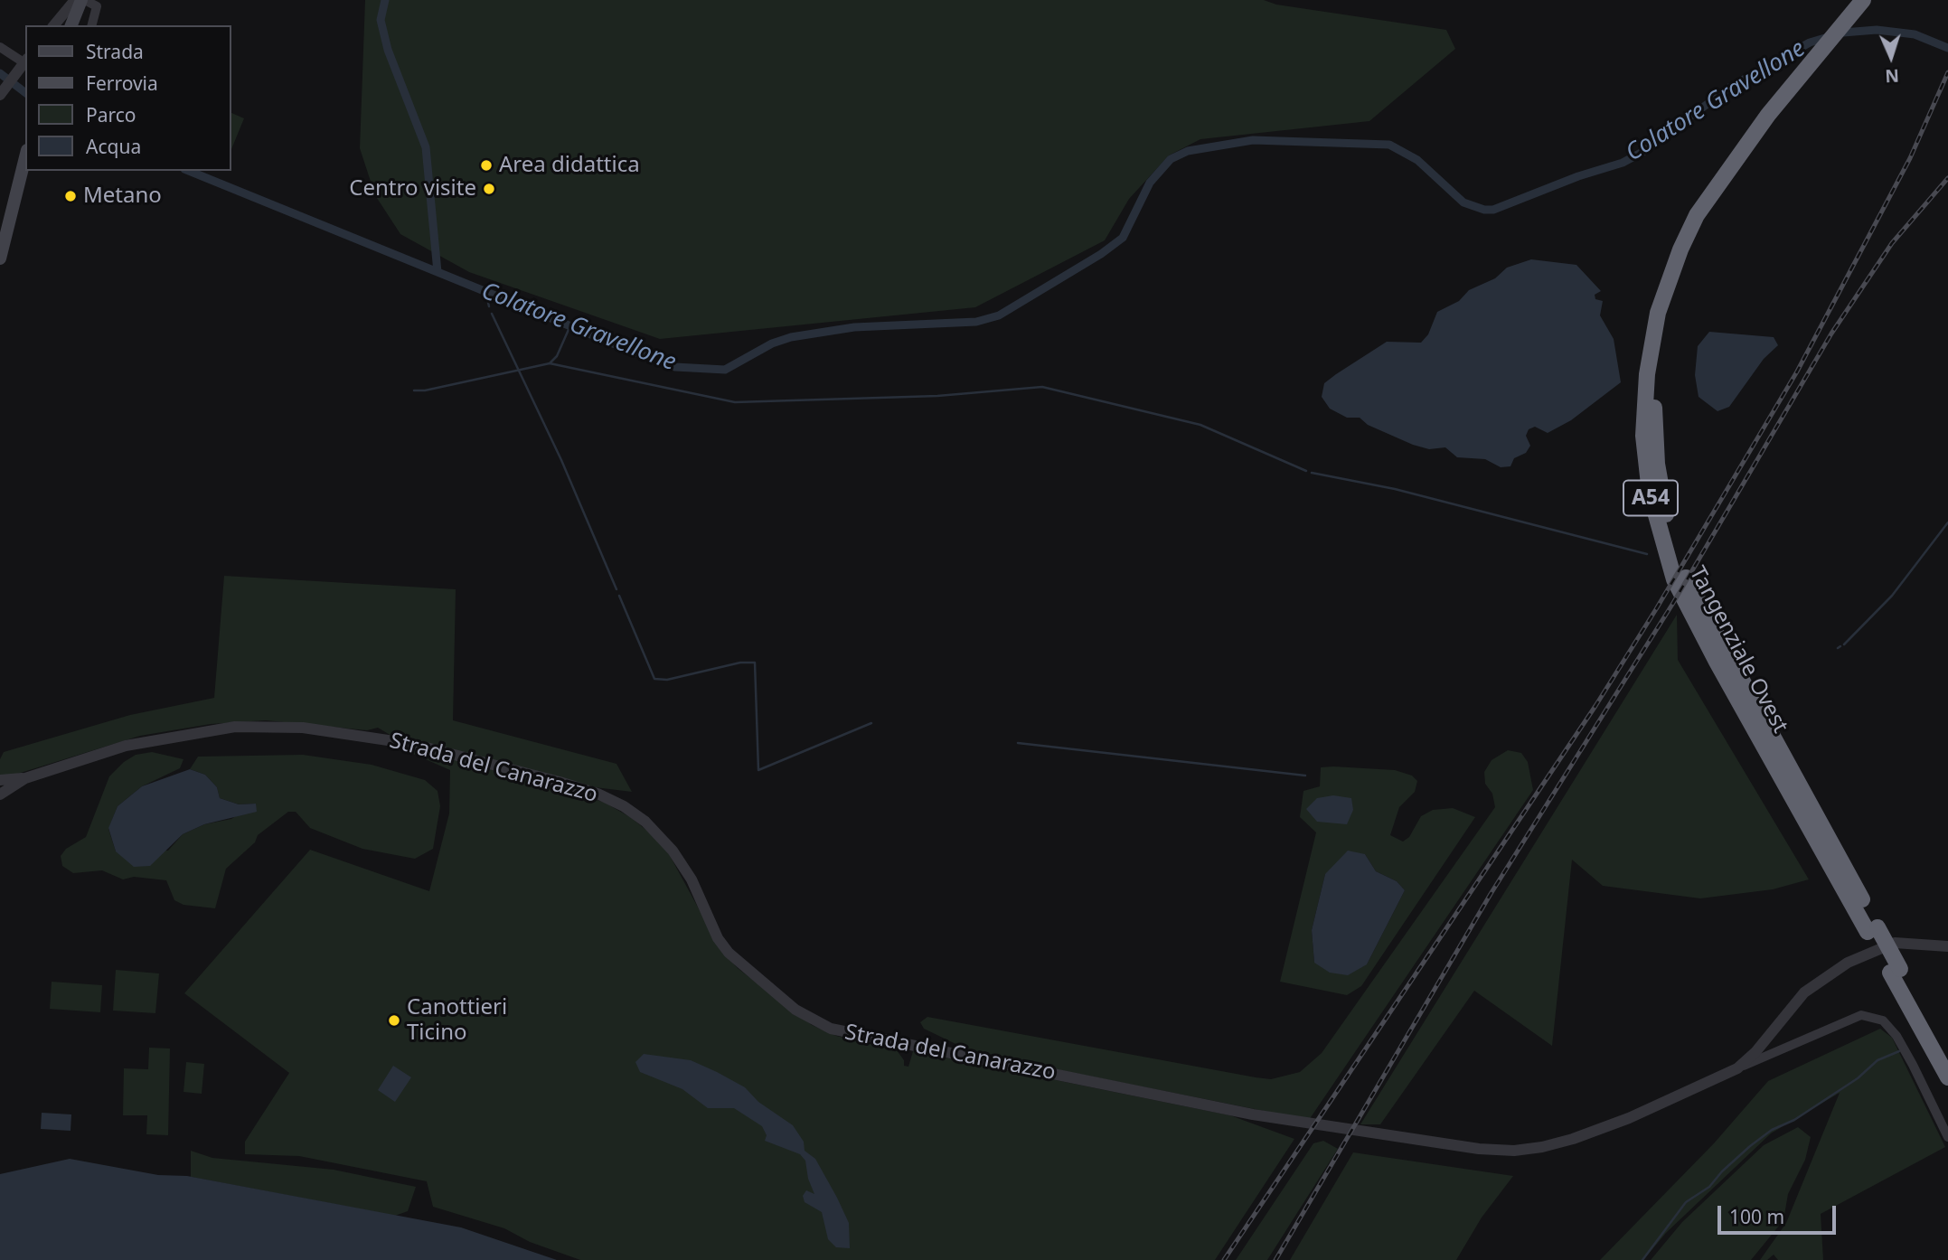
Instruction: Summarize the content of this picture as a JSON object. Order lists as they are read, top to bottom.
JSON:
{
  "streets": {
    "highway": ["A54", "Tangenziale Ovest"],
    "street": ["Strada del Canarazzo"]
  },
  "water": ["Colatore Gravellone"],
  "places": [
    "Area didattica",
    "Centro visite",
    "Metano",
    "Canottieri Ticino"
  ],
  "legend": [
    "Strada",
    "Ferrovia",
    "Parco",
    "Acqua"
  ],
  "scale_bar": "100 m",
  "north": "bottom"
}
